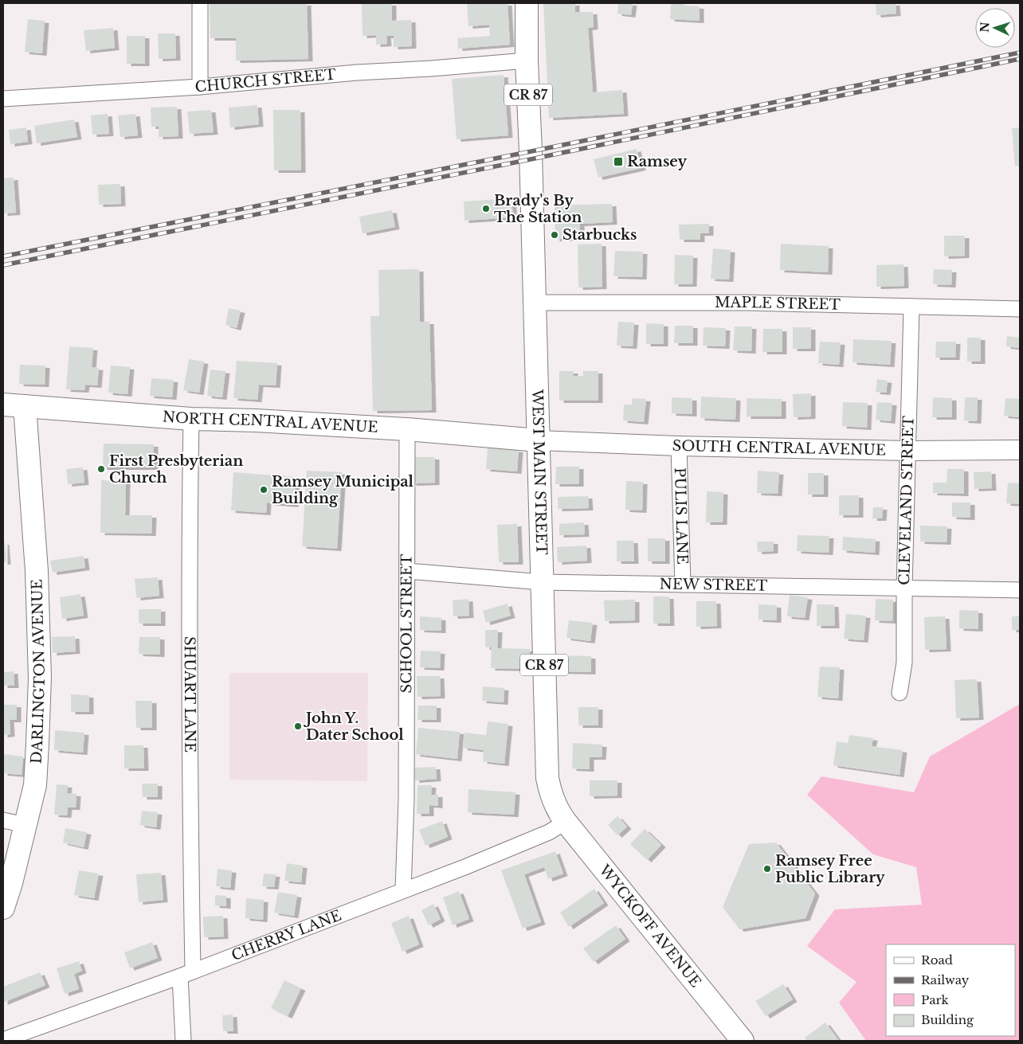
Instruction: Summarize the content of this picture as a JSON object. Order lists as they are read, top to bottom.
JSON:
{
  "streets": {
    "main road": [
      "CR 87",
      "NORTH CENTRAL AVENUE",
      "WEST MAIN STREET",
      "DARLINGTON AVENUE",
      "WYCKOFF AVENUE"
    ],
    "street": [
      "CHURCH STREET",
      "MAPLE STREET",
      "SOUTH CENTRAL AVENUE",
      "CLEVELAND STREET",
      "PULIS LANE",
      "NEW STREET",
      "SCHOOL STREET",
      "SHUART LANE",
      "CHERRY LANE"
    ]
  },
  "crossings": [
    ["CHURCH STREET", "CR 87"],
    ["CHURCH STREET", "WEST MAIN STREET"],
    ["CR 87", "WEST MAIN STREET"],
    ["MAPLE STREET", "WEST MAIN STREET"],
    ["MAPLE STREET", "CLEVELAND STREET"],
    ["NORTH CENTRAL AVENUE", "SOUTH CENTRAL AVENUE"],
    ["NORTH CENTRAL AVENUE", "WEST MAIN STREET"],
    ["NORTH CENTRAL AVENUE", "SCHOOL STREET"],
    ["NORTH CENTRAL AVENUE", "DARLINGTON AVENUE"],
    ["NORTH CENTRAL AVENUE", "SHUART LANE"],
    ["SOUTH CENTRAL AVENUE", "WEST MAIN STREET"],
    ["SOUTH CENTRAL AVENUE", "CLEVELAND STREET"],
    ["SOUTH CENTRAL AVENUE", "PULIS LANE"],
    ["WEST MAIN STREET", "NEW STREET"],
    ["WEST MAIN STREET", "WYCKOFF AVENUE"],
    ["WEST MAIN STREET", "CHERRY LANE"],
    ["CLEVELAND STREET", "NEW STREET"],
    ["PULIS LANE", "NEW STREET"],
    ["NEW STREET", "SCHOOL STREET"],
    ["SCHOOL STREET", "CHERRY LANE"],
    ["SHUART LANE", "CHERRY LANE"],
    ["WYCKOFF AVENUE", "CHERRY LANE"]
  ],
  "places": {
    "transit": ["Ramsey"],
    "other": [
      "Brady's By The Station",
      "Starbucks",
      "First Presbyterian Church",
      "Ramsey Municipal Building",
      "John Y. Dater School",
      "Ramsey Free Public Library"
    ]
  },
  "legend": [
    "Road",
    "Railway",
    "Park",
    "Building"
  ],
  "north": "left"
}
